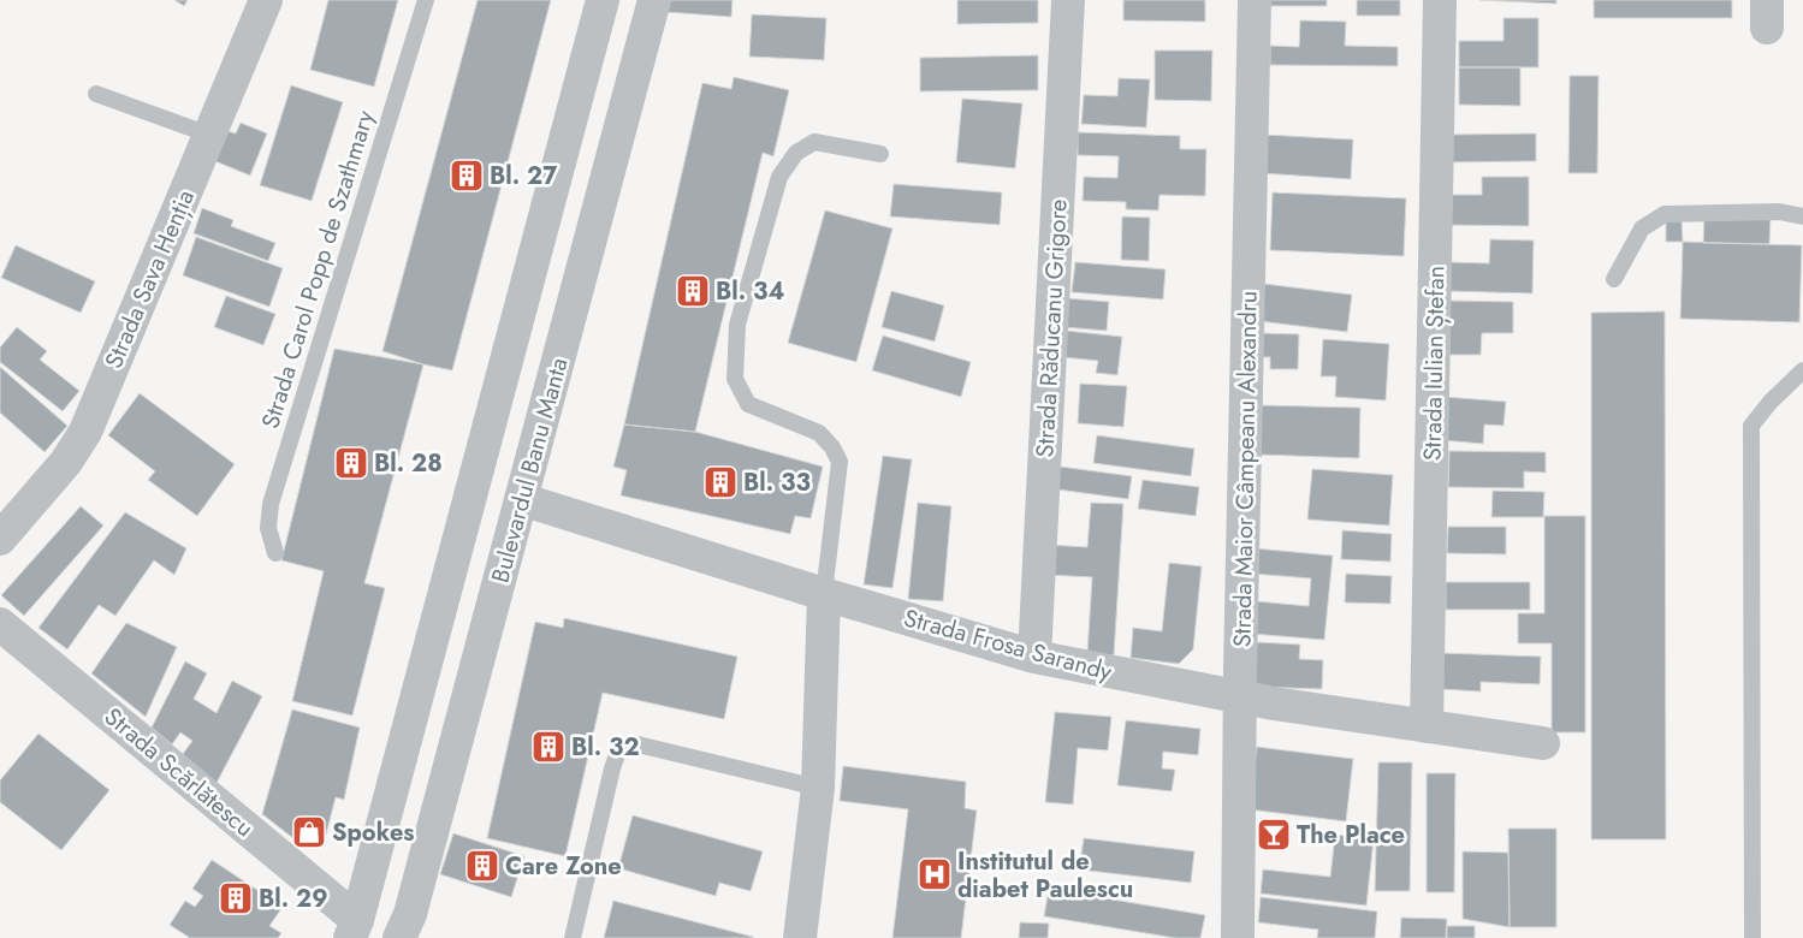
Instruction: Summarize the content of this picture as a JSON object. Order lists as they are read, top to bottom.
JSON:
{
  "streets": {
    "street": [
      "Strada Sava Henția",
      "Strada Răducanu Grigore",
      "Strada Iulian Ștefan",
      "Strada Maior Câmpeanu Alexandru",
      "Bulevardul Banu Manta",
      "Strada Frosa Sarandy",
      "Strada Scărlătescu"
    ],
    "lane": ["Strada Carol Popp de Szathmary"]
  },
  "crossings": [
    ["Strada Răducanu Grigore", "Strada Frosa Sarandy"],
    ["Strada Iulian Ștefan", "Strada Frosa Sarandy"],
    ["Strada Maior Câmpeanu Alexandru", "Strada Frosa Sarandy"],
    ["Bulevardul Banu Manta", "Strada Frosa Sarandy"],
    ["Bulevardul Banu Manta", "Strada Scărlătescu"]
  ],
  "places": {
    "building": [
      "Bl. 27",
      "Bl. 34",
      "Bl. 28",
      "Bl. 33",
      "Bl. 32",
      "Care Zone",
      "Bl. 29"
    ],
    "shop": ["Spokes"],
    "bar": ["The Place"],
    "hospital": ["Institutul de diabet Paulescu"]
  }
}
